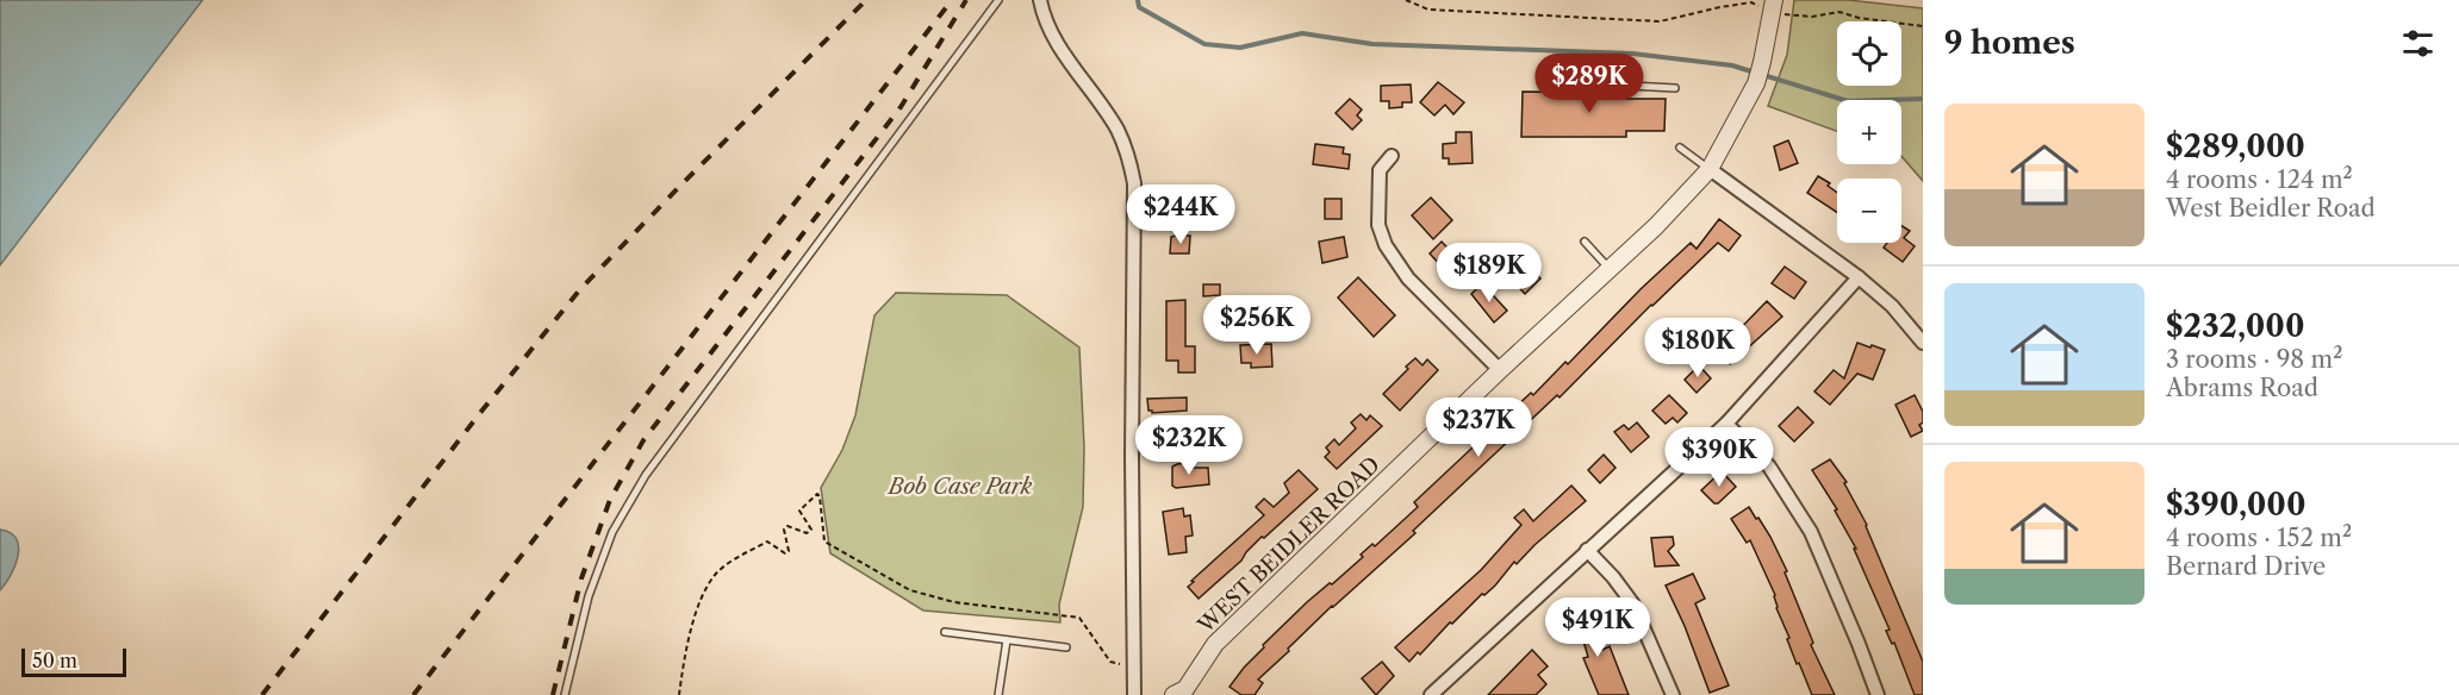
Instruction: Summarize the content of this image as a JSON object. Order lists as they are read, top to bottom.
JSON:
{
  "streets": {
    "street": ["WEST BEIDLER ROAD"]
  },
  "parks": ["Bob Case Park"],
  "scale_bar": "50 m",
  "page": {
    "heading": "9 homes",
    "map_buttons": ["+", "−"],
    "price": [
      "$289K",
      "$244K",
      "$189K",
      "$256K",
      "$180K",
      "$237K",
      "$232K",
      "$390K",
      "$491K"
    ],
    "list": [
      {
        "name": "$289,000",
        "note": "4 rooms · 124 m² · West Beidler Road"
      },
      {
        "name": "$232,000",
        "note": "3 rooms · 98 m² · Abrams Road"
      },
      {
        "name": "$390,000",
        "note": "4 rooms · 152 m² · Bernard Drive"
      }
    ],
    "scale": "50 m"
  }
}
